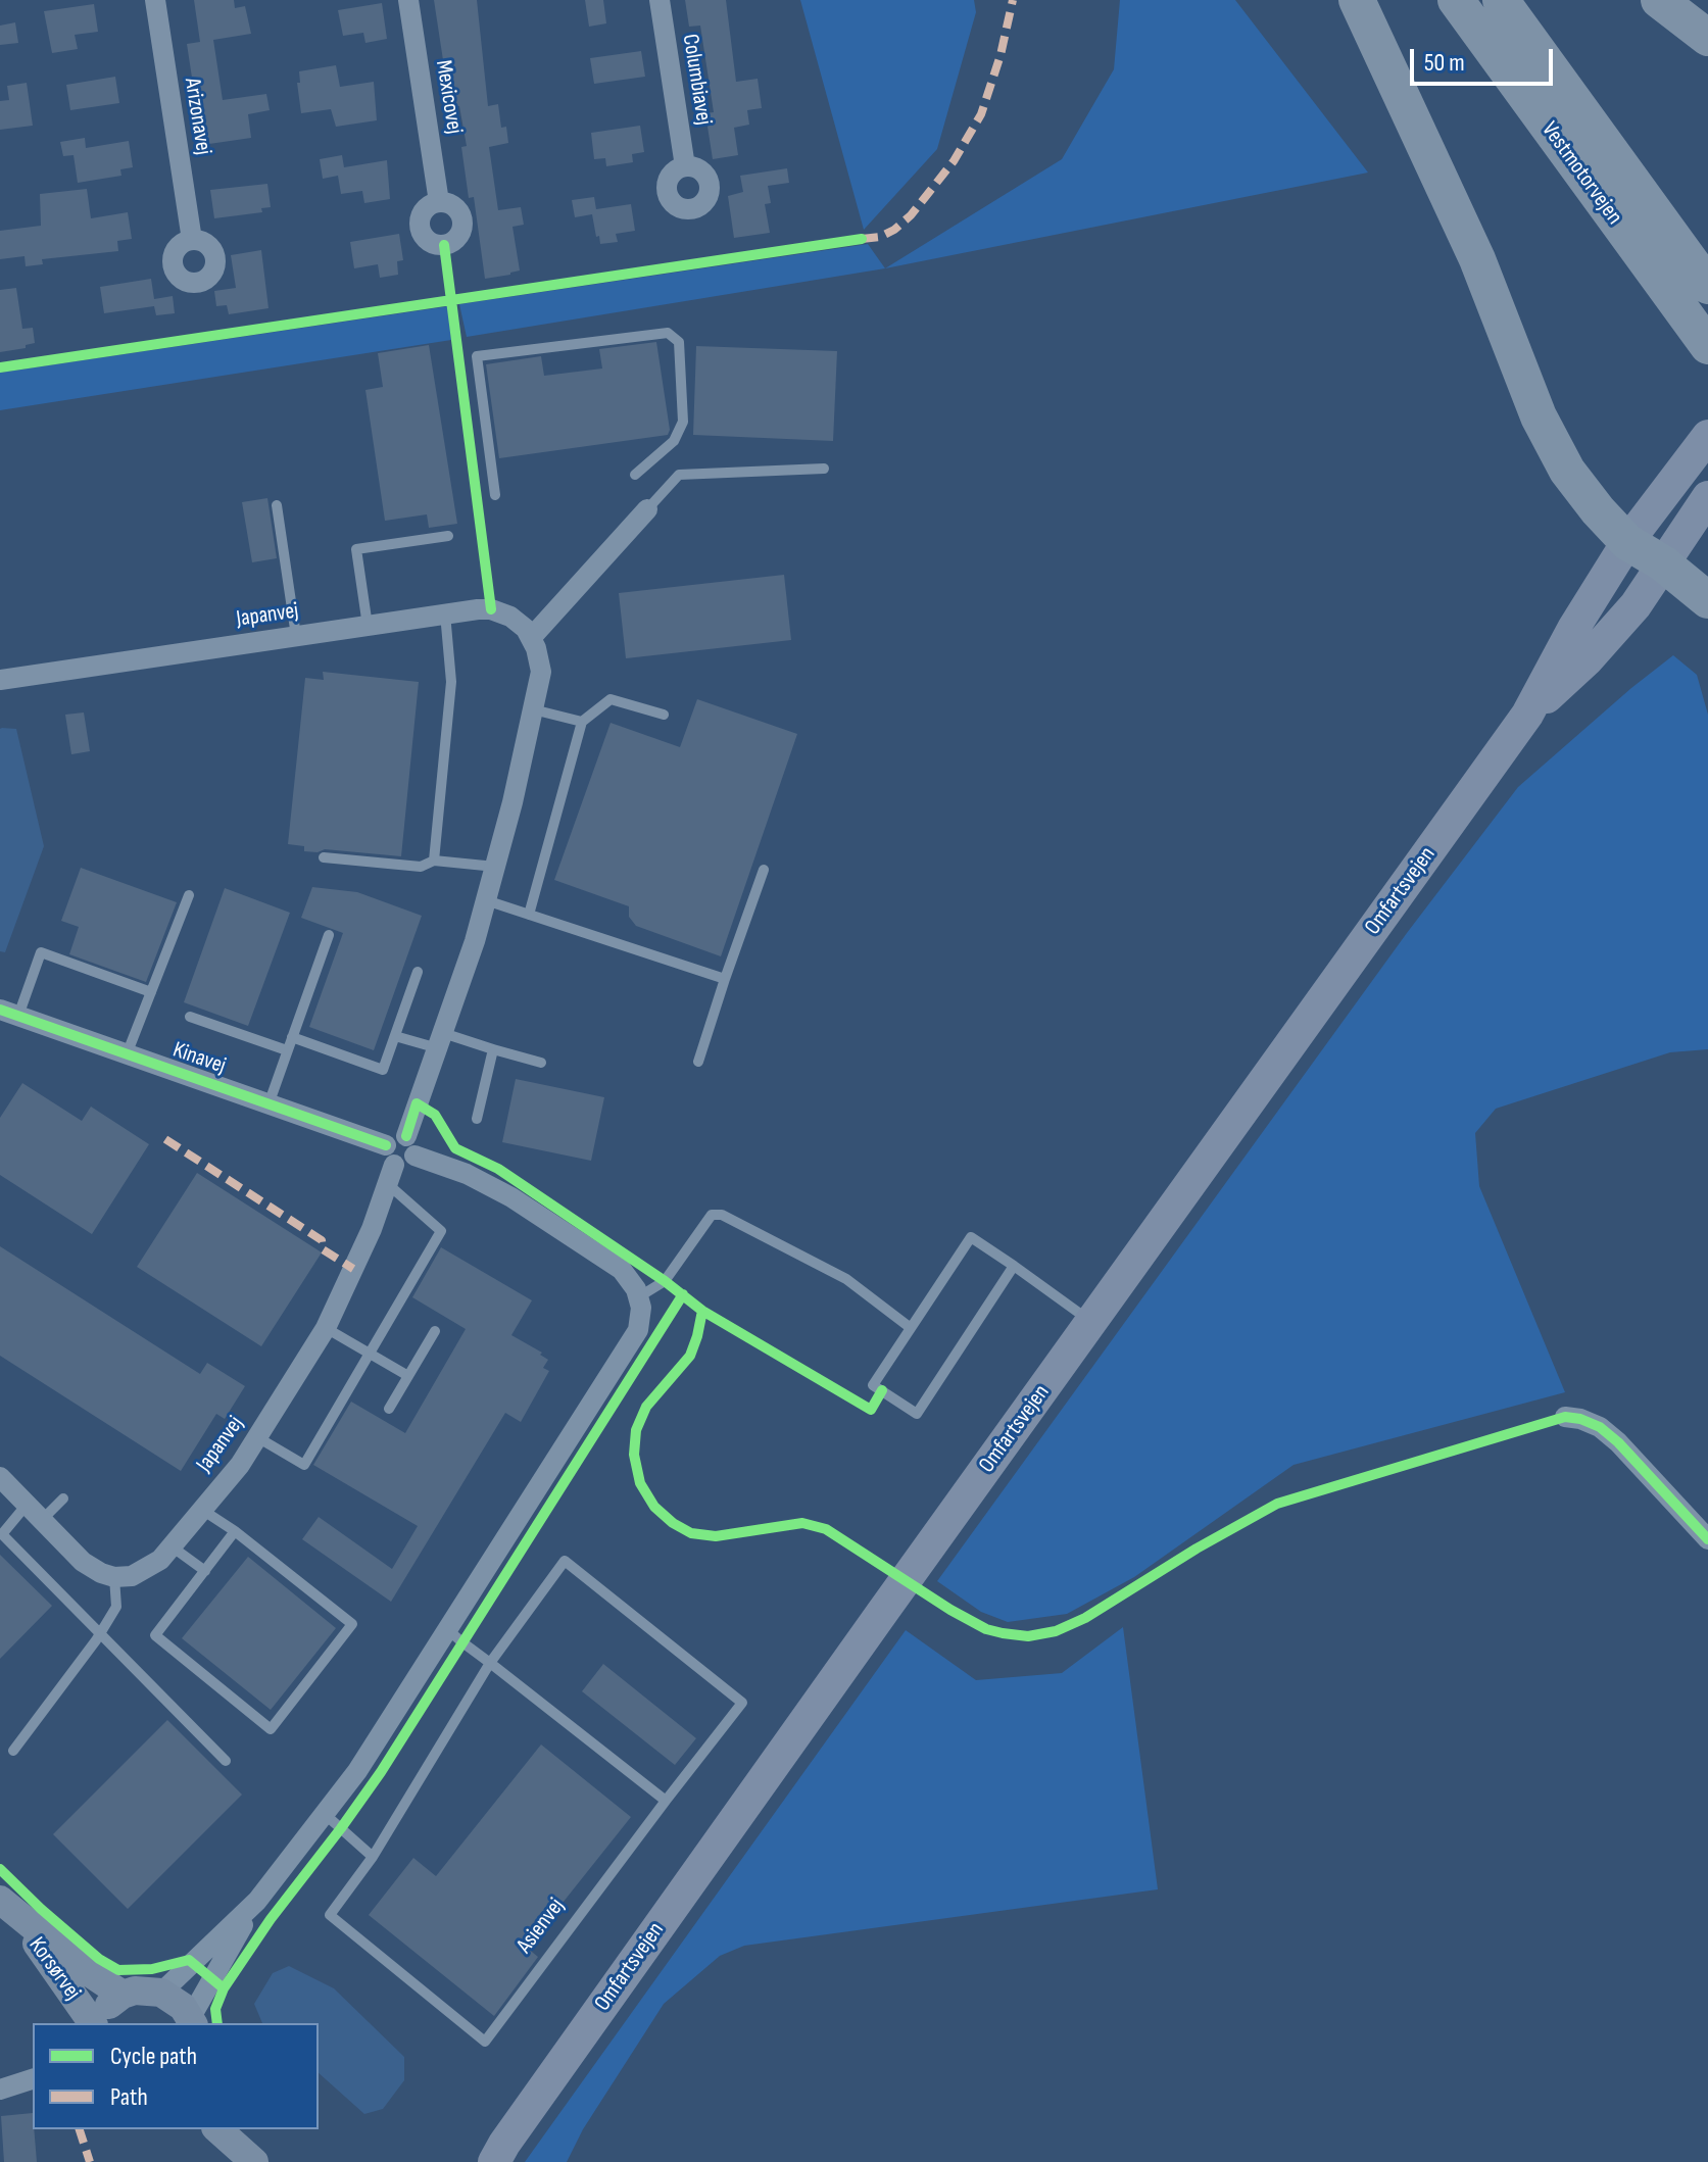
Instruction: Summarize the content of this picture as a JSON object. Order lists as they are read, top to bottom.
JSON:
{
  "streets": {
    "highway": ["Vestmotorvejen"],
    "main road": ["Omfartsvejen", "Korsørvej"],
    "street": [
      "Columbiavej",
      "Mexicovej",
      "Arizonavej",
      "Japanvej",
      "Kinavej"
    ],
    "lane": ["Asienvej"]
  },
  "crossings": [
    ["Japanvej", "Kinavej"]
  ],
  "legend": ["Cycle path", "Path"],
  "scale_bar": "50 m"
}
